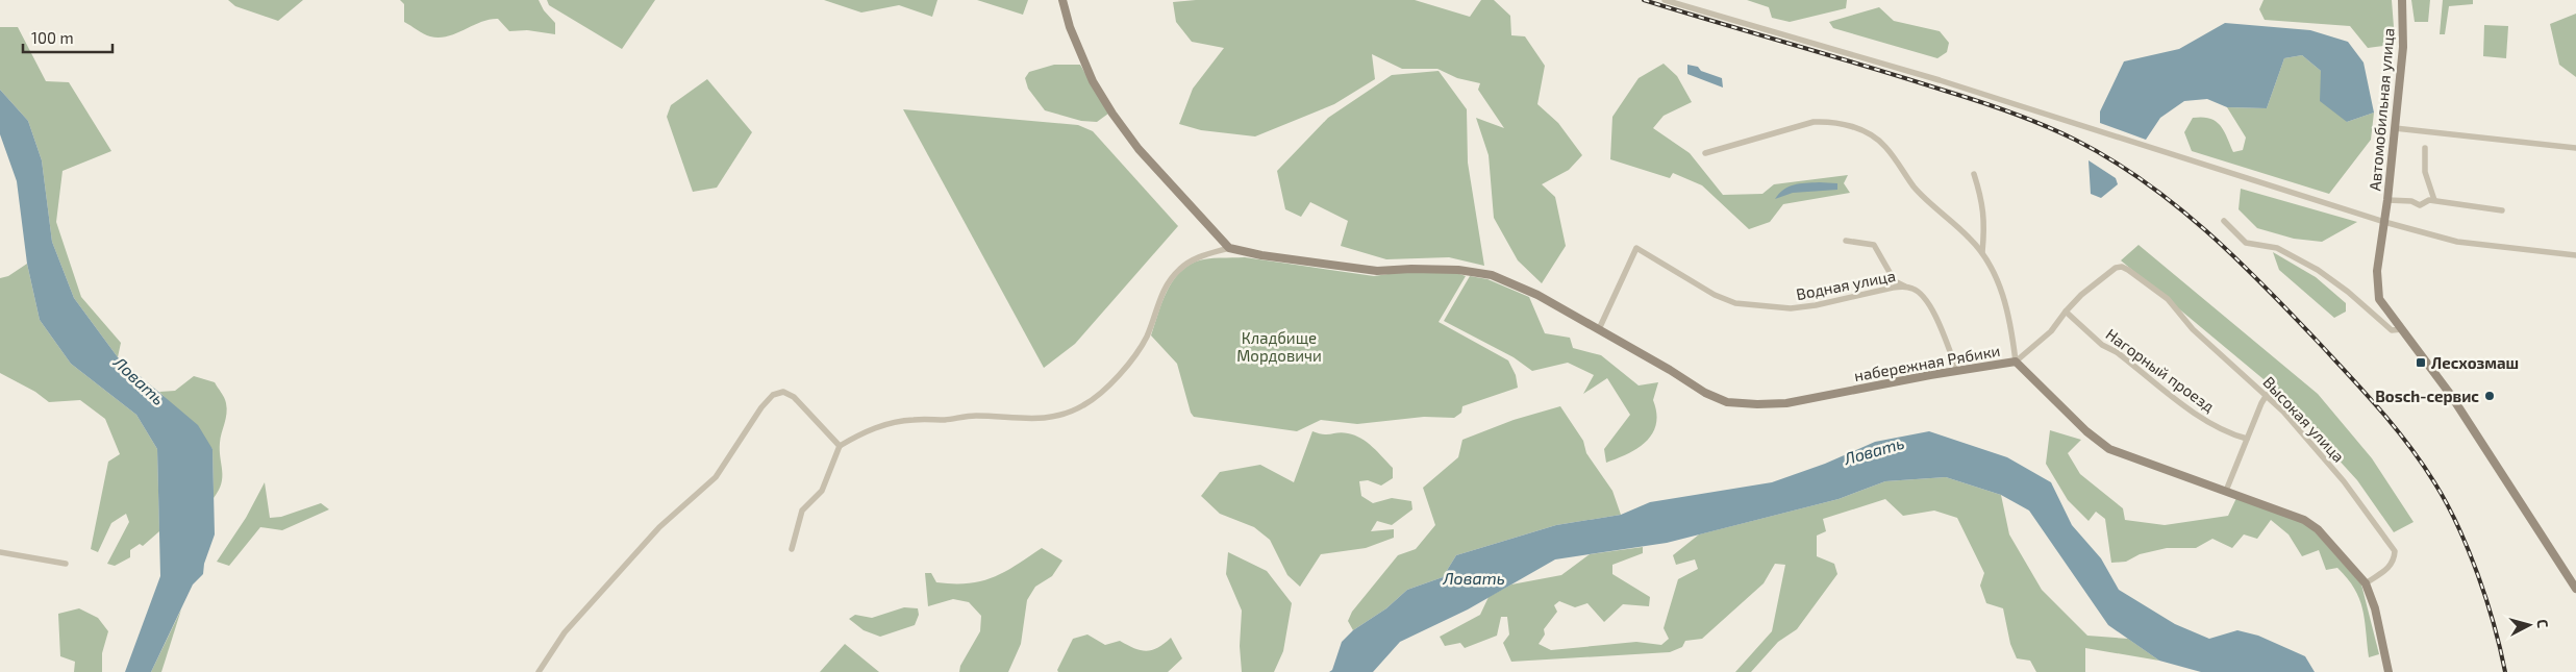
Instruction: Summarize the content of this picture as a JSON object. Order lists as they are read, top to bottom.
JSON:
{
  "streets": {
    "street": [
      "Автомобильная улица",
      "Водная улица",
      "набережная Рябики",
      "Нагорный проезд",
      "Высокая улица"
    ]
  },
  "crossings": [
    ["Водная улица", "набережная Рябики"],
    ["набережная Рябики", "Высокая улица"],
    ["Нагорный проезд", "Высокая улица"]
  ],
  "water": ["Ловать"],
  "parks": ["Кладбище Мордовичи"],
  "places": {
    "transit": ["Лесхозмаш"],
    "other": ["Bosch-сервис"]
  },
  "scale_bar": "100 m",
  "north": "right"
}
